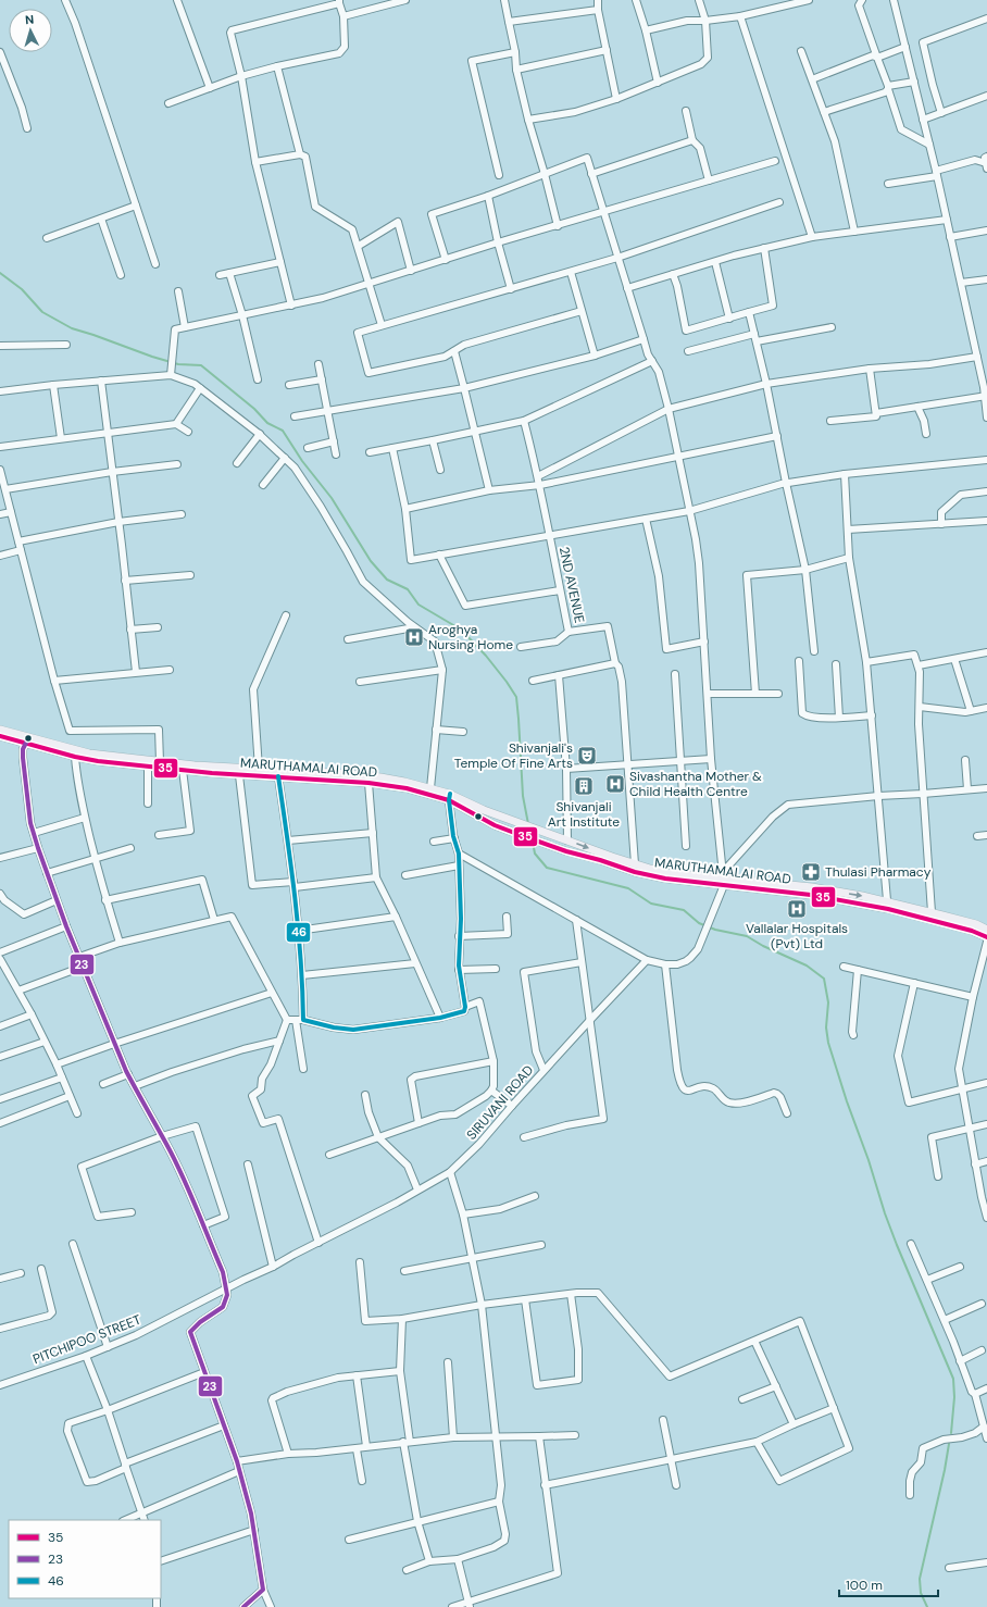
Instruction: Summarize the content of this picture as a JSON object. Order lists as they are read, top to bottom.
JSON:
{
  "streets": {
    "main road": ["MARUTHAMALAI ROAD"],
    "street": ["2ND AVENUE", "SIRUVANI ROAD", "PITCHIPOO STREET"]
  },
  "crossings": [
    ["2ND AVENUE", "MARUTHAMALAI ROAD"],
    ["SIRUVANI ROAD", "PITCHIPOO STREET"]
  ],
  "places": {
    "hospital": ["Aroghya Nursing Home", "Sivashantha Mother & Child Health Centre", "Vallalar Hospitals (Pvt) Ltd"],
    "theatre": ["Shivanjali's Temple Of Fine Arts"],
    "building": ["Shivanjali Art Institute"],
    "pharmacy": ["Thulasi Pharmacy"]
  },
  "lines": ["transit line 35", "transit line 23", "transit line 46"],
  "legend": ["35", "23", "46"],
  "scale_bar": "100 m",
  "north": "top"
}
